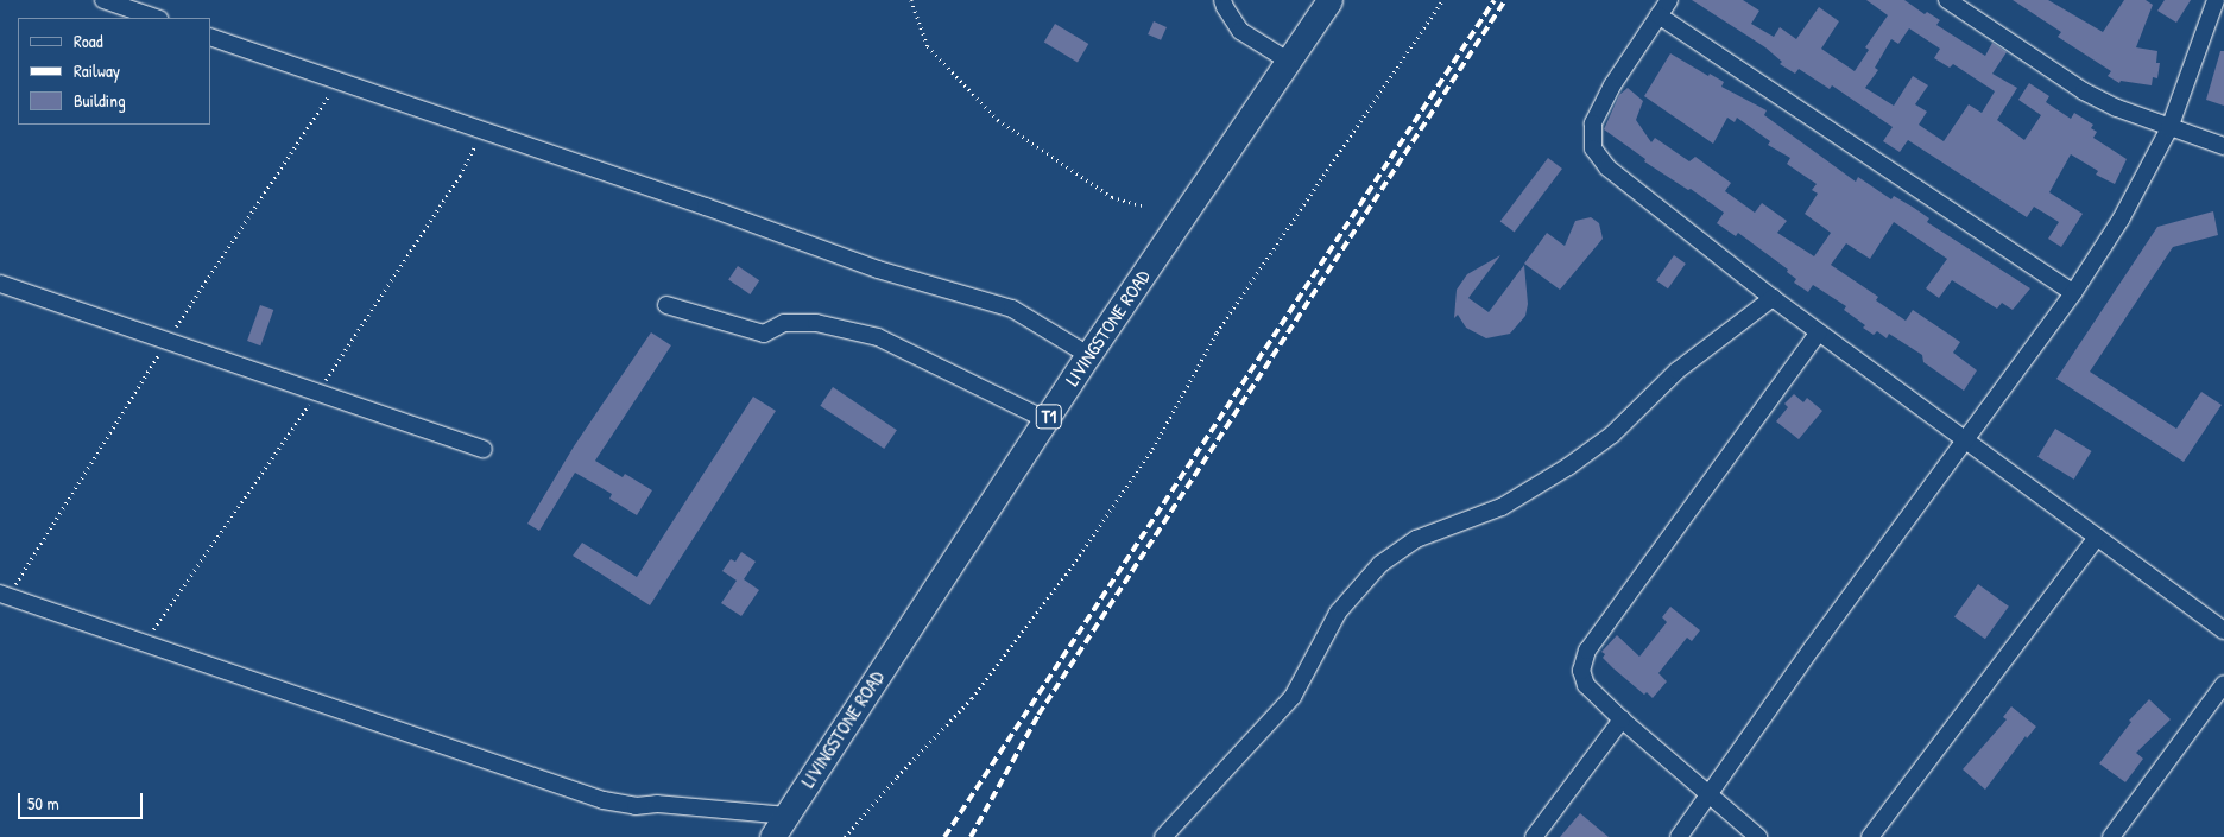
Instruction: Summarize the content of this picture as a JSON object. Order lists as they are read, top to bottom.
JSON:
{
  "streets": {
    "highway": ["LIVINGSTONE ROAD", "T1"]
  },
  "legend": ["Road", "Railway", "Building"],
  "scale_bar": "50 m"
}
